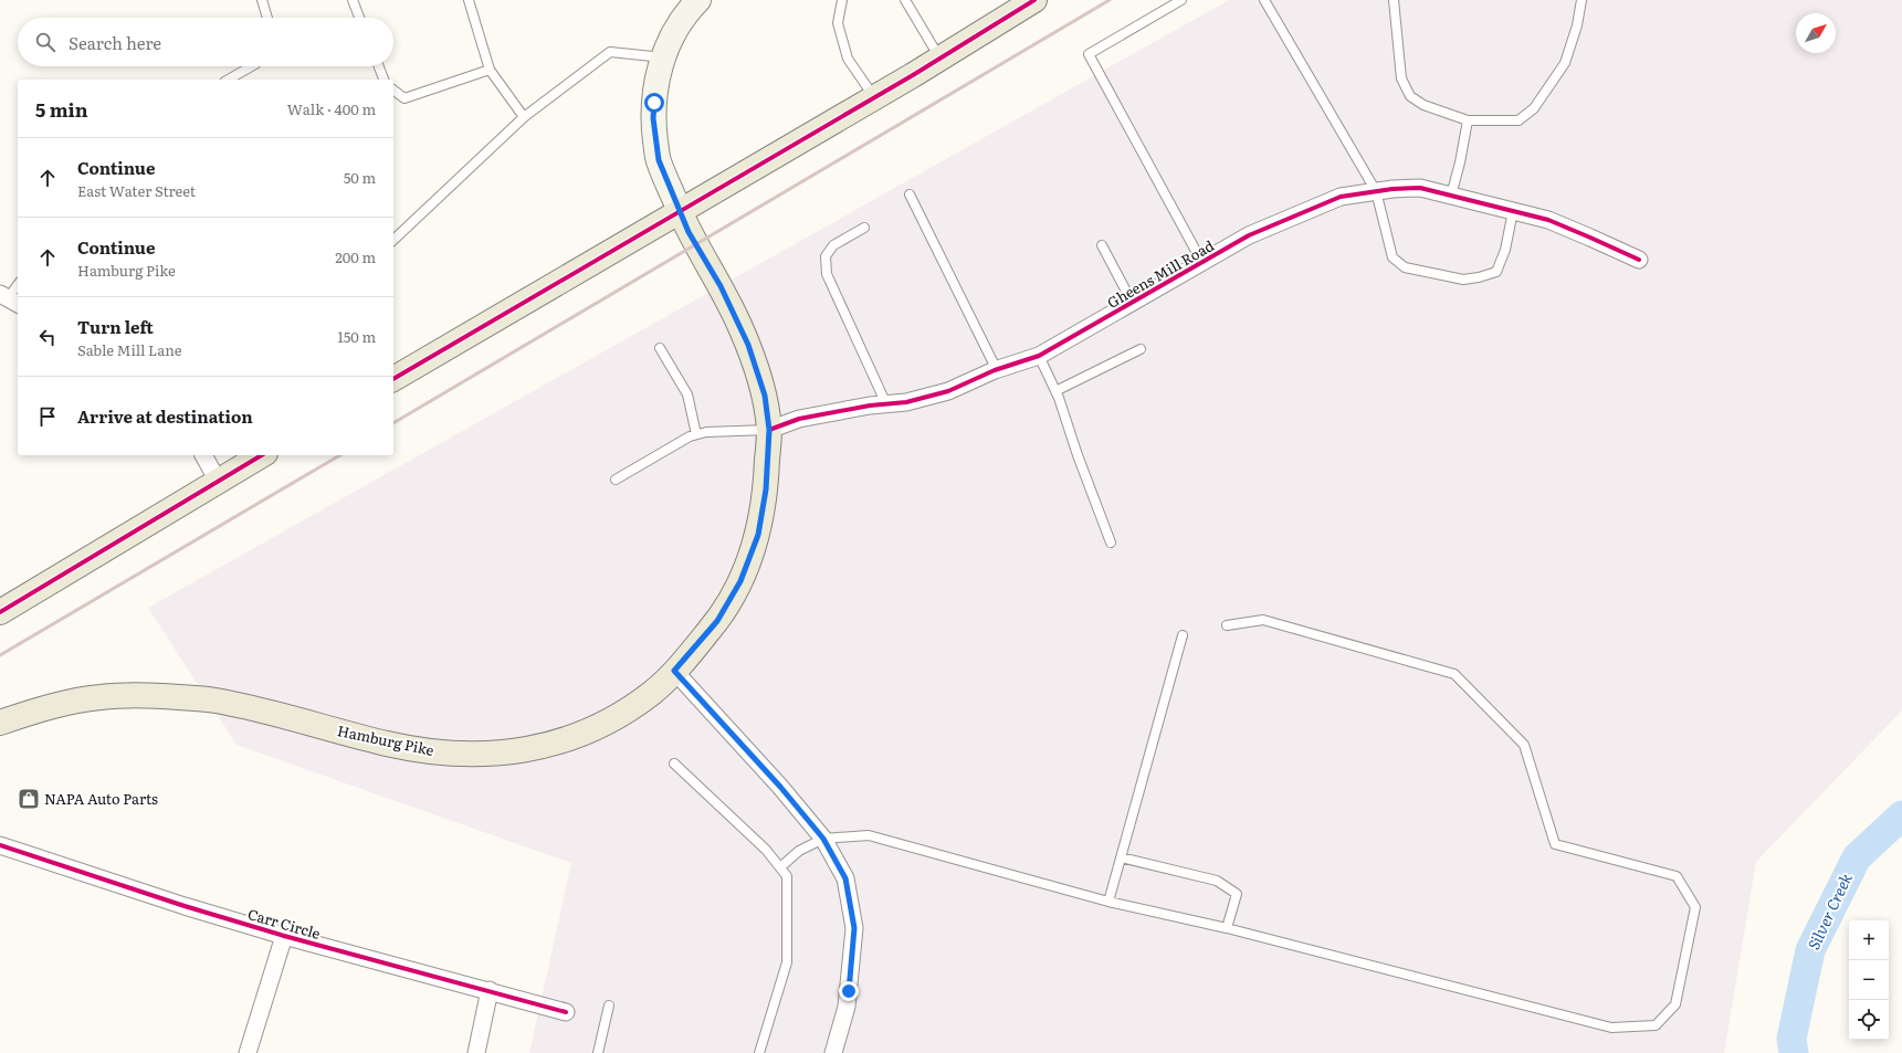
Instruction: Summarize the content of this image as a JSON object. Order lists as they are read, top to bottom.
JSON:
{
  "streets": {
    "main road": ["Hamburg Pike"],
    "street": ["Gheens Mill Road", "Carr Circle"]
  },
  "crossings": [
    ["Gheens Mill Road", "Hamburg Pike"]
  ],
  "water": ["Silver Creek"],
  "places": {
    "shop": ["NAPA Auto Parts"]
  },
  "north": "top right",
  "page": {
    "search": "Search here",
    "heading": ["5 min", "Walk · 400 m"],
    "list": [
      ["Continue", "East Water Street", "50 m"],
      ["Continue", "Hamburg Pike", "200 m"],
      ["Turn left", "Sable Mill Lane", "150 m"],
      "Arrive at destination"
    ],
    "map_buttons": ["+", "−"]
  }
}
